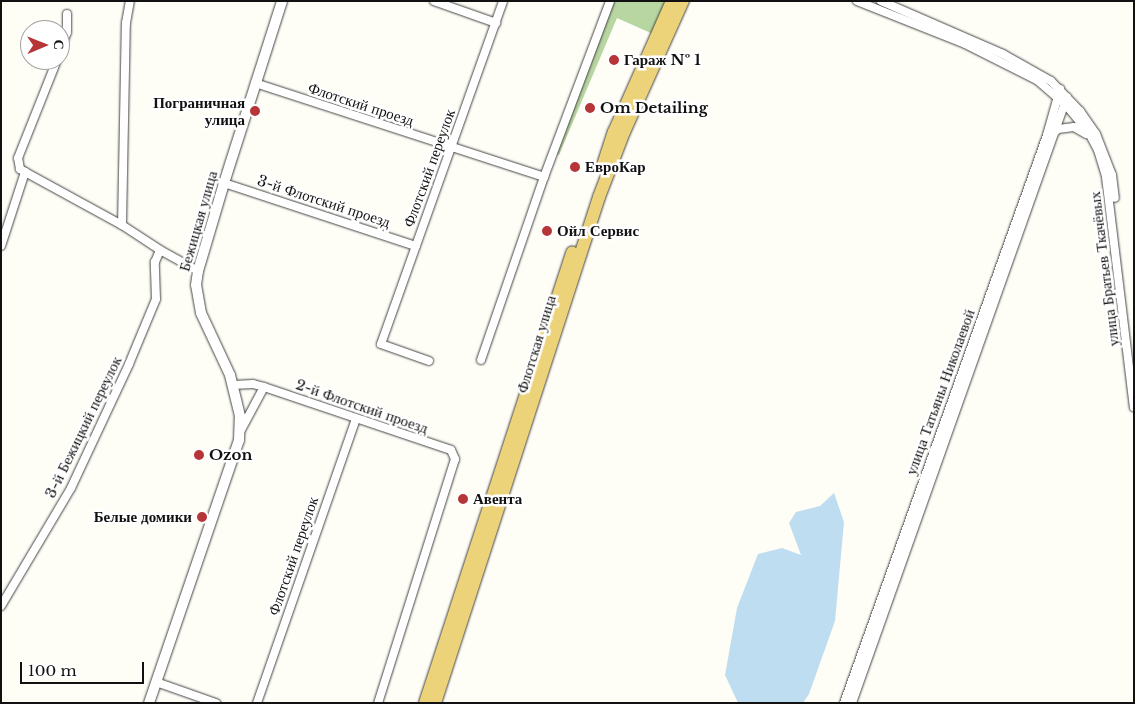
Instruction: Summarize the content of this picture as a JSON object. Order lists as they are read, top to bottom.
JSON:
{
  "streets": {
    "main road": ["Флотская улица"],
    "street": [
      "Флотский проезд",
      "Флотский переулок",
      "3-й Флотский проезд",
      "Бежицкая улица",
      "улица Братьев Ткачёвых",
      "улица Татьяны Николаевой",
      "2-й Флотский проезд",
      "3-й Бежицкий переулок"
    ]
  },
  "crossings": [
    ["Флотский проезд", "Флотский переулок"],
    ["Флотский проезд", "Бежицкая улица"],
    ["Флотский переулок", "3-й Флотский проезд"],
    ["Флотский переулок", "2-й Флотский проезд"],
    ["3-й Флотский проезд", "Бежицкая улица"],
    ["Бежицкая улица", "2-й Флотский проезд"],
    ["улица Братьев Ткачёвых", "улица Татьяны Николаевой"]
  ],
  "places": [
    "Гараж № 1",
    "Om Detailing",
    "Пограничная улица",
    "ЕвроКар",
    "Ойл Сервис",
    "Ozon",
    "Авента",
    "Белые домики"
  ],
  "scale_bar": "100 m",
  "north": "right"
}
